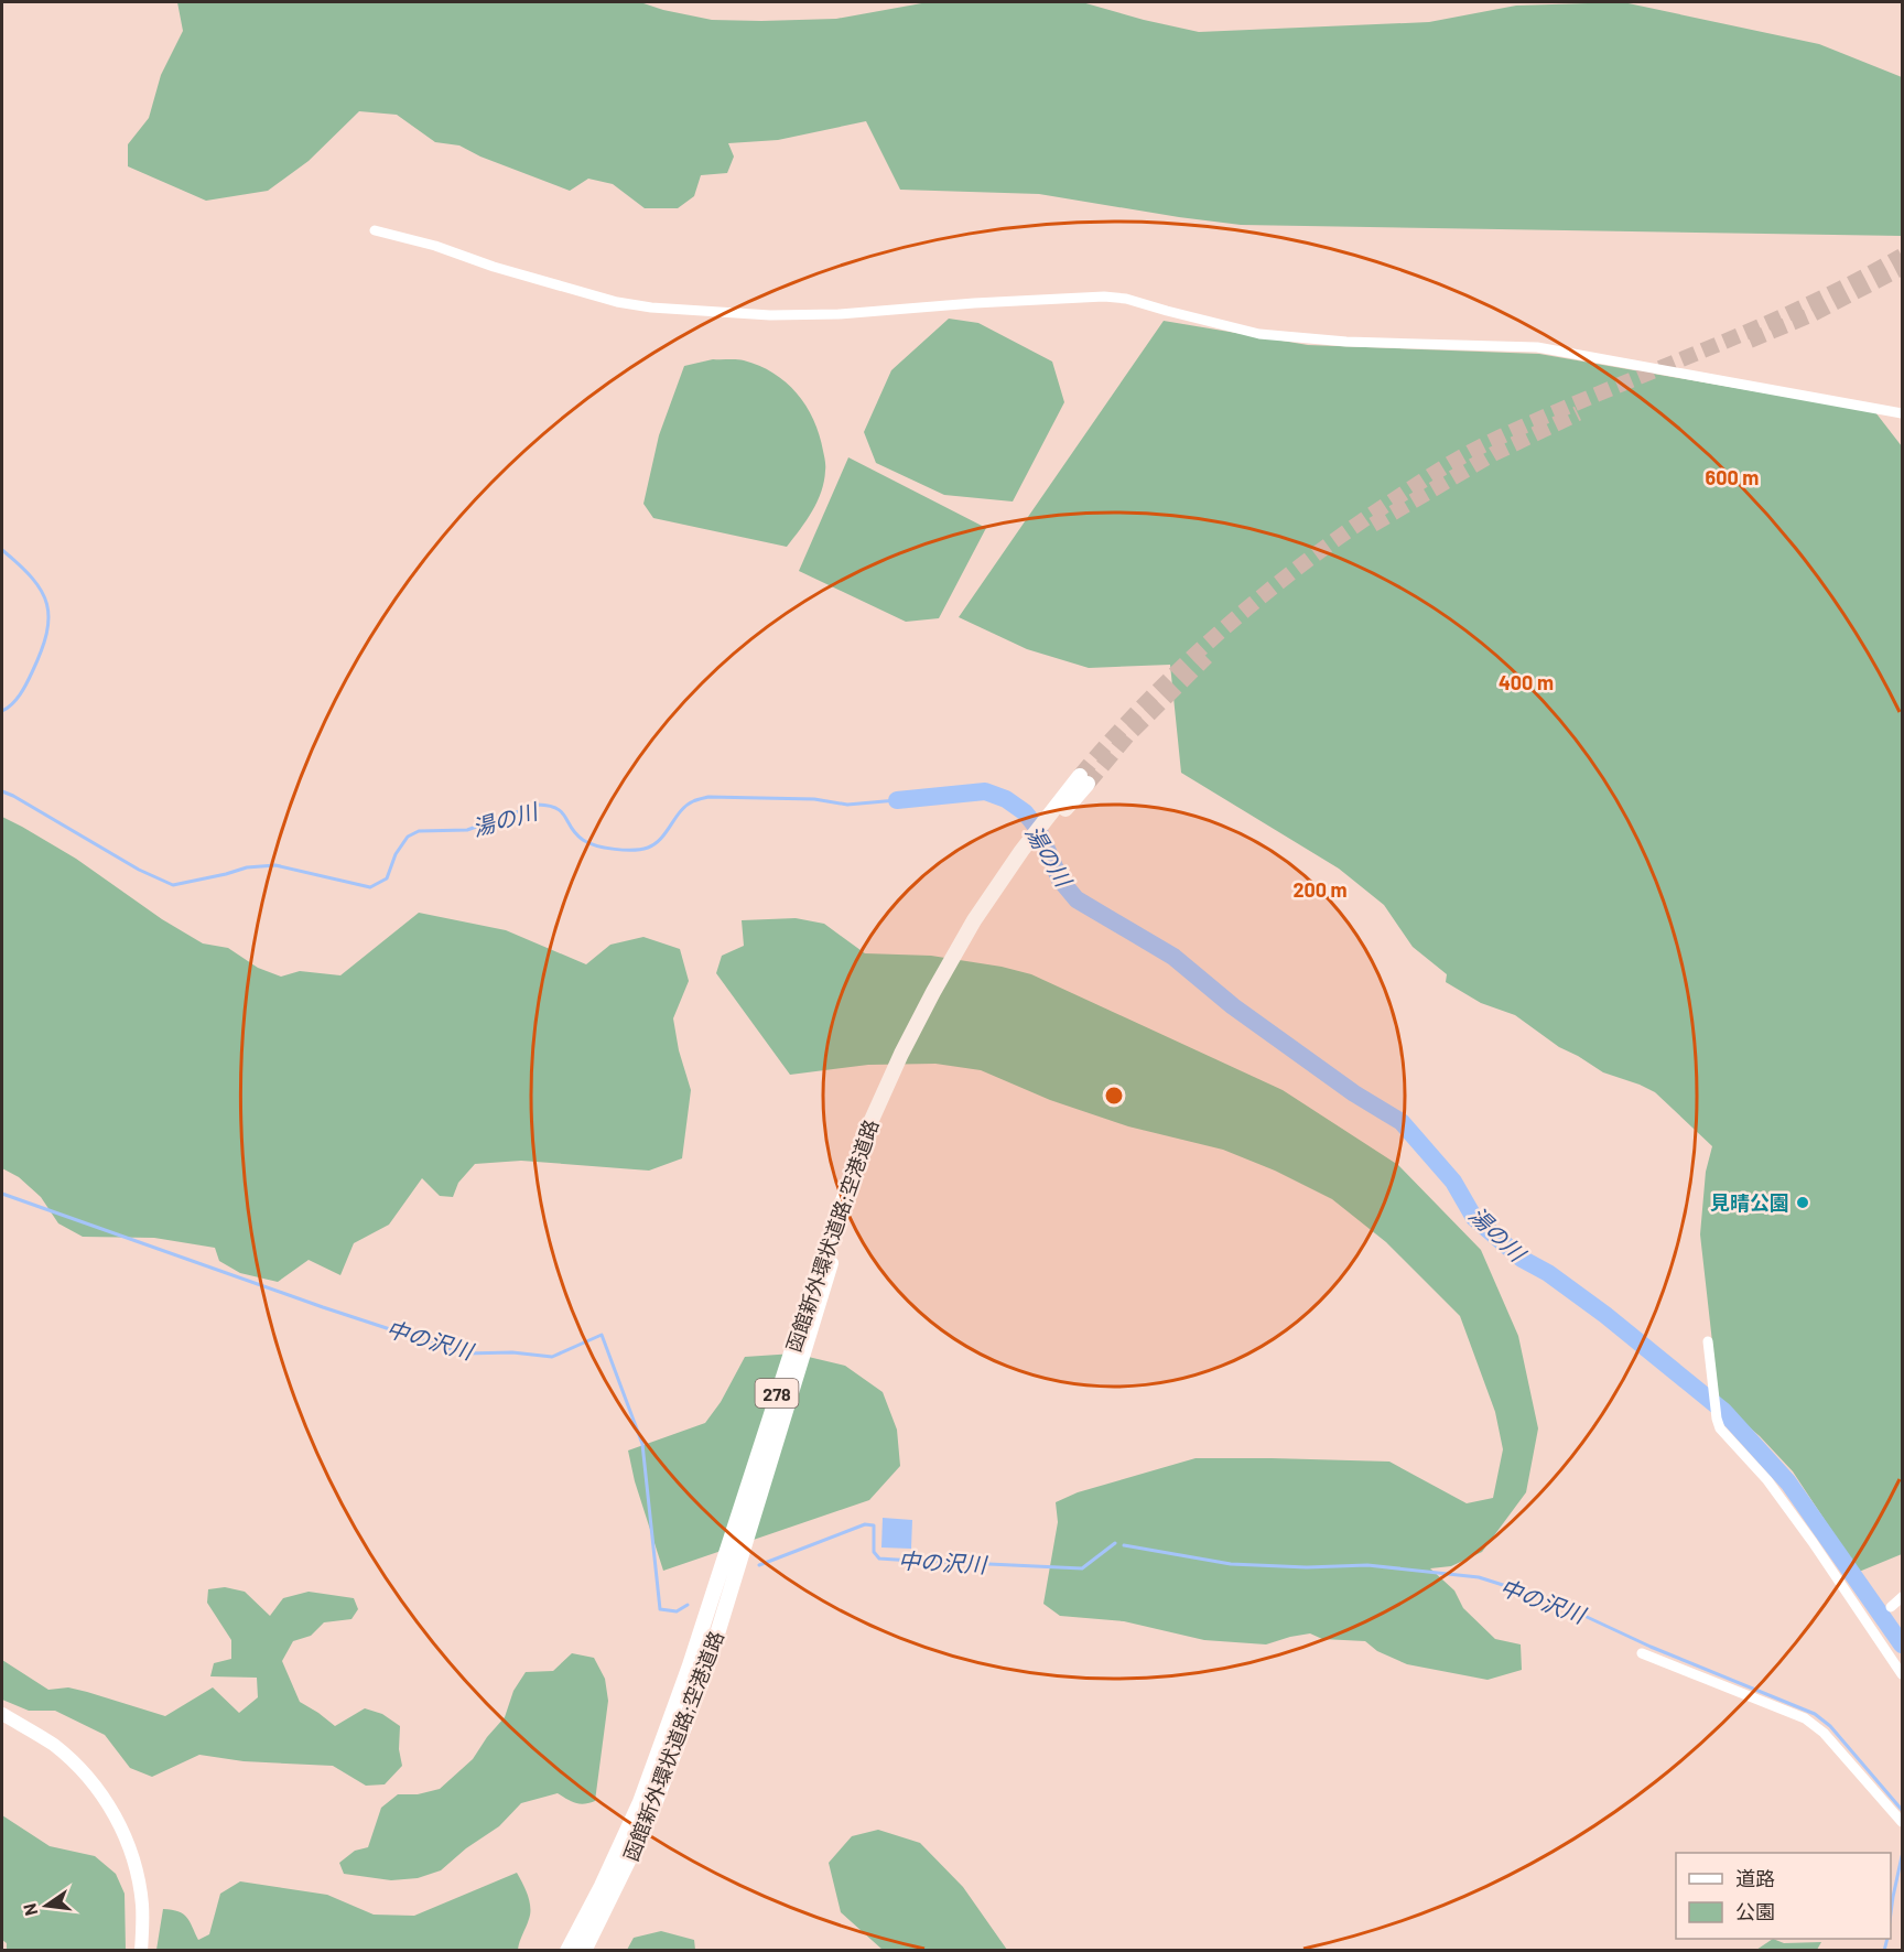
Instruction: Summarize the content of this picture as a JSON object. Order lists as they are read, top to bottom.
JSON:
{
  "streets": {
    "highway": ["函館新外環状道路;空港道路", "278"]
  },
  "water": ["湯の川", "中の沢川"],
  "places": ["見晴公園"],
  "legend": ["道路", "公園"],
  "north": "left",
  "rings": ["600 m", "400 m", "200 m"]
}
